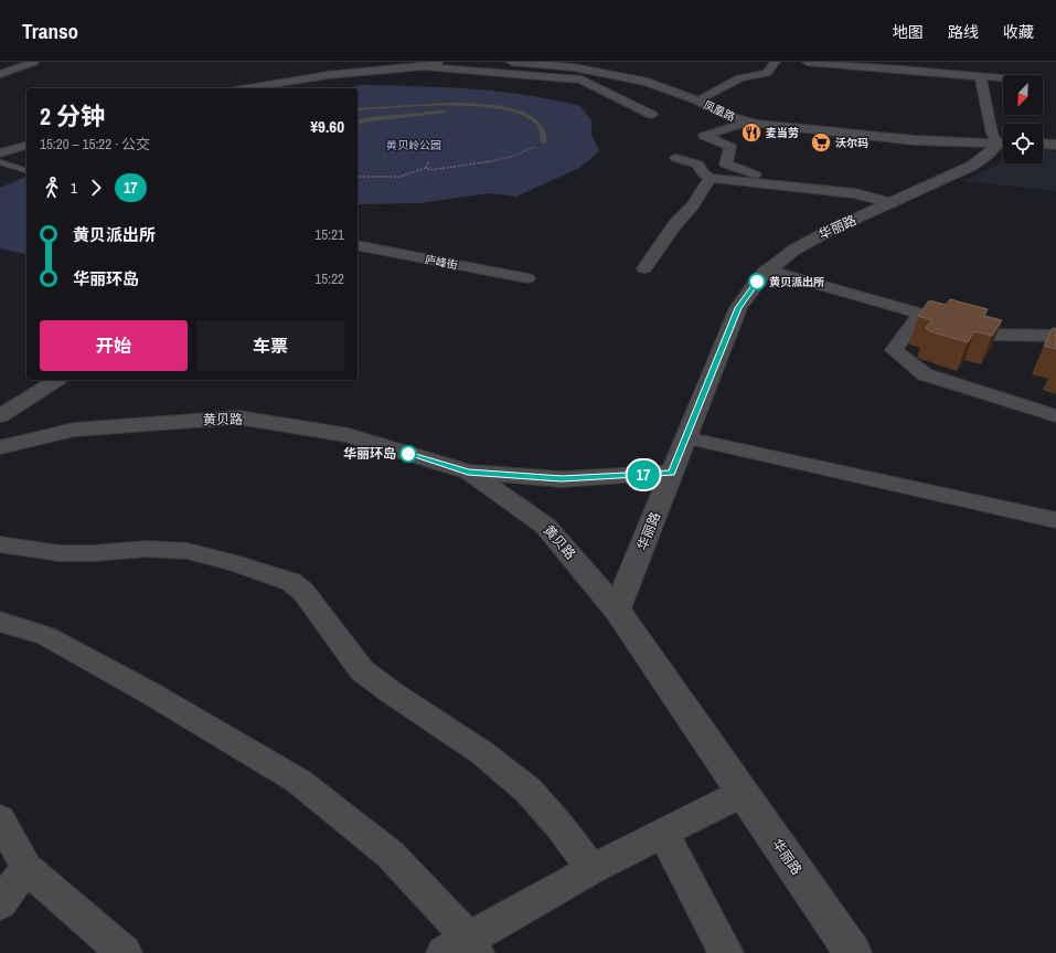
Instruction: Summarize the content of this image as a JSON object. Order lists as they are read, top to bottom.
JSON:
{
  "streets": {
    "street": [
      "凤凰路",
      "华丽路",
      "庐峰街",
      "黄贝路"
    ]
  },
  "crossings": [
    ["华丽路", "黄贝路"]
  ],
  "parks": ["黄贝岭公园"],
  "places": {
    "restaurant": ["麦当劳"],
    "supermarket": ["沃尔玛"],
    "other": ["黄贝派出所", "华丽环岛"]
  },
  "lines": ["bus line 17"],
  "north": "bottom left",
  "page": {
    "header": "Transo",
    "nav": ["地图", "路线", "收藏"],
    "on_map": "17",
    "heading": ["2 分钟", "15:20 – 15:22 · 公交", "¥9.60"],
    "legs": ["1", "17"],
    "list": [
      {
        "name": "黄贝派出所",
        "value": "15:21"
      },
      {
        "name": "华丽环岛",
        "value": "15:22"
      }
    ],
    "buttons": ["开始", "车票"]
  }
}
